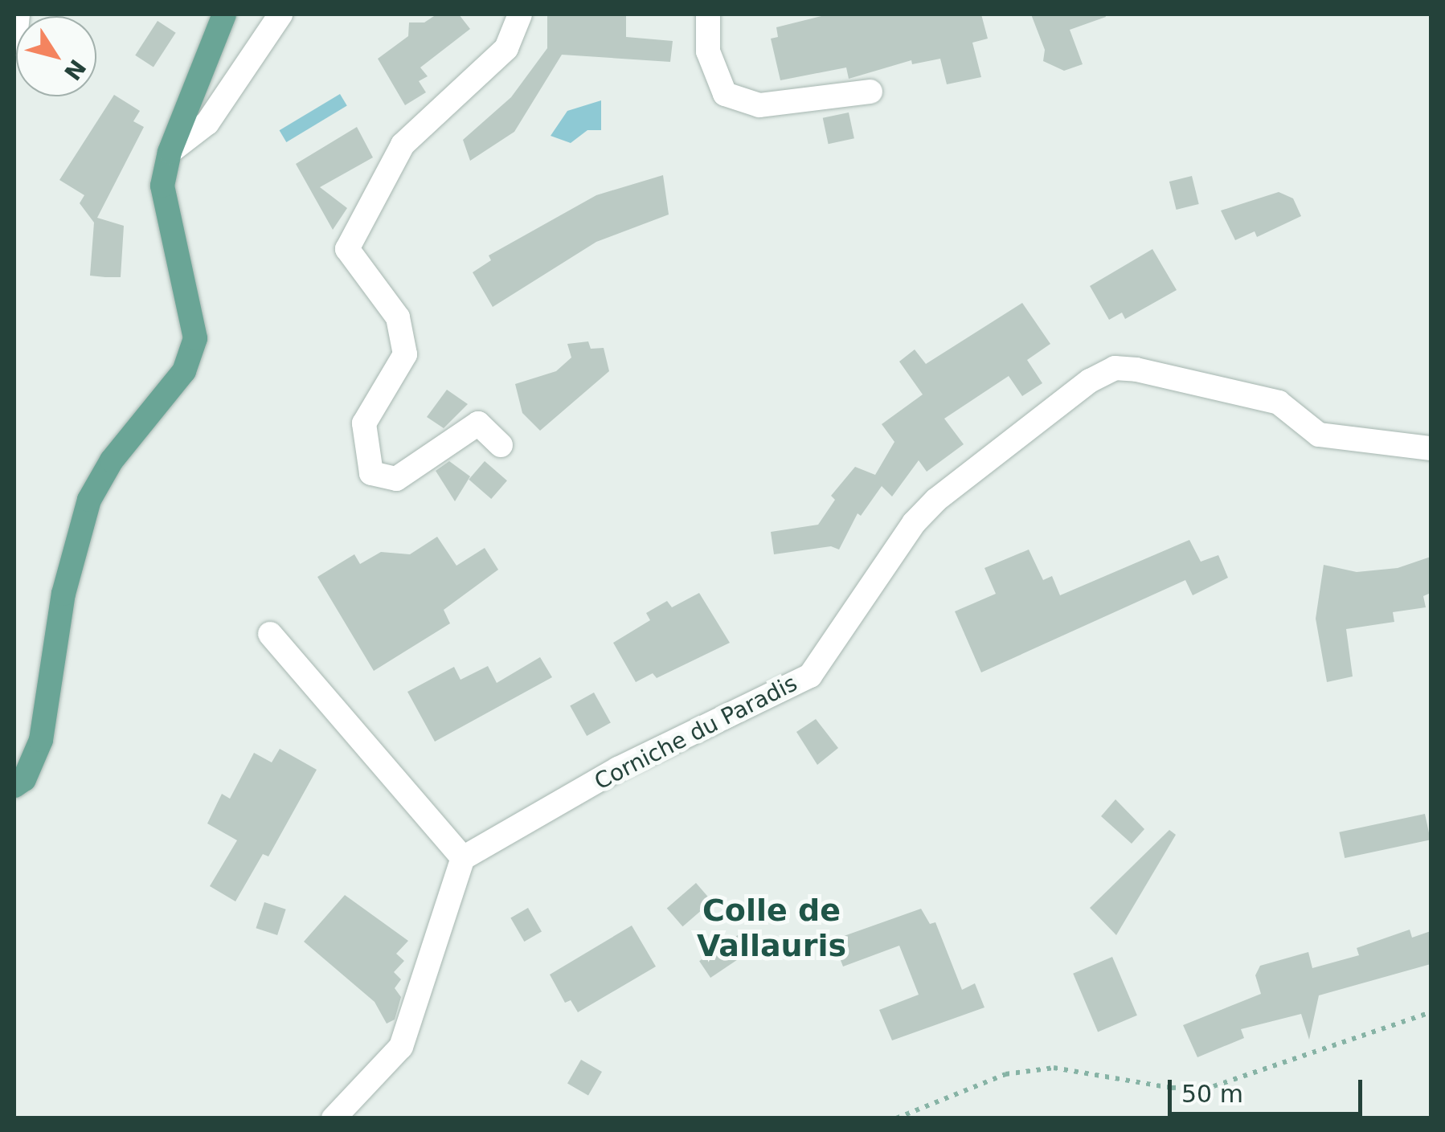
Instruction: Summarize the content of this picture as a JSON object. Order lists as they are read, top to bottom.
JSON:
{
  "streets": {
    "street": ["Corniche du Paradis"]
  },
  "districts": ["Colle de Vallauris"],
  "scale_bar": "50 m",
  "north": "bottom right"
}
